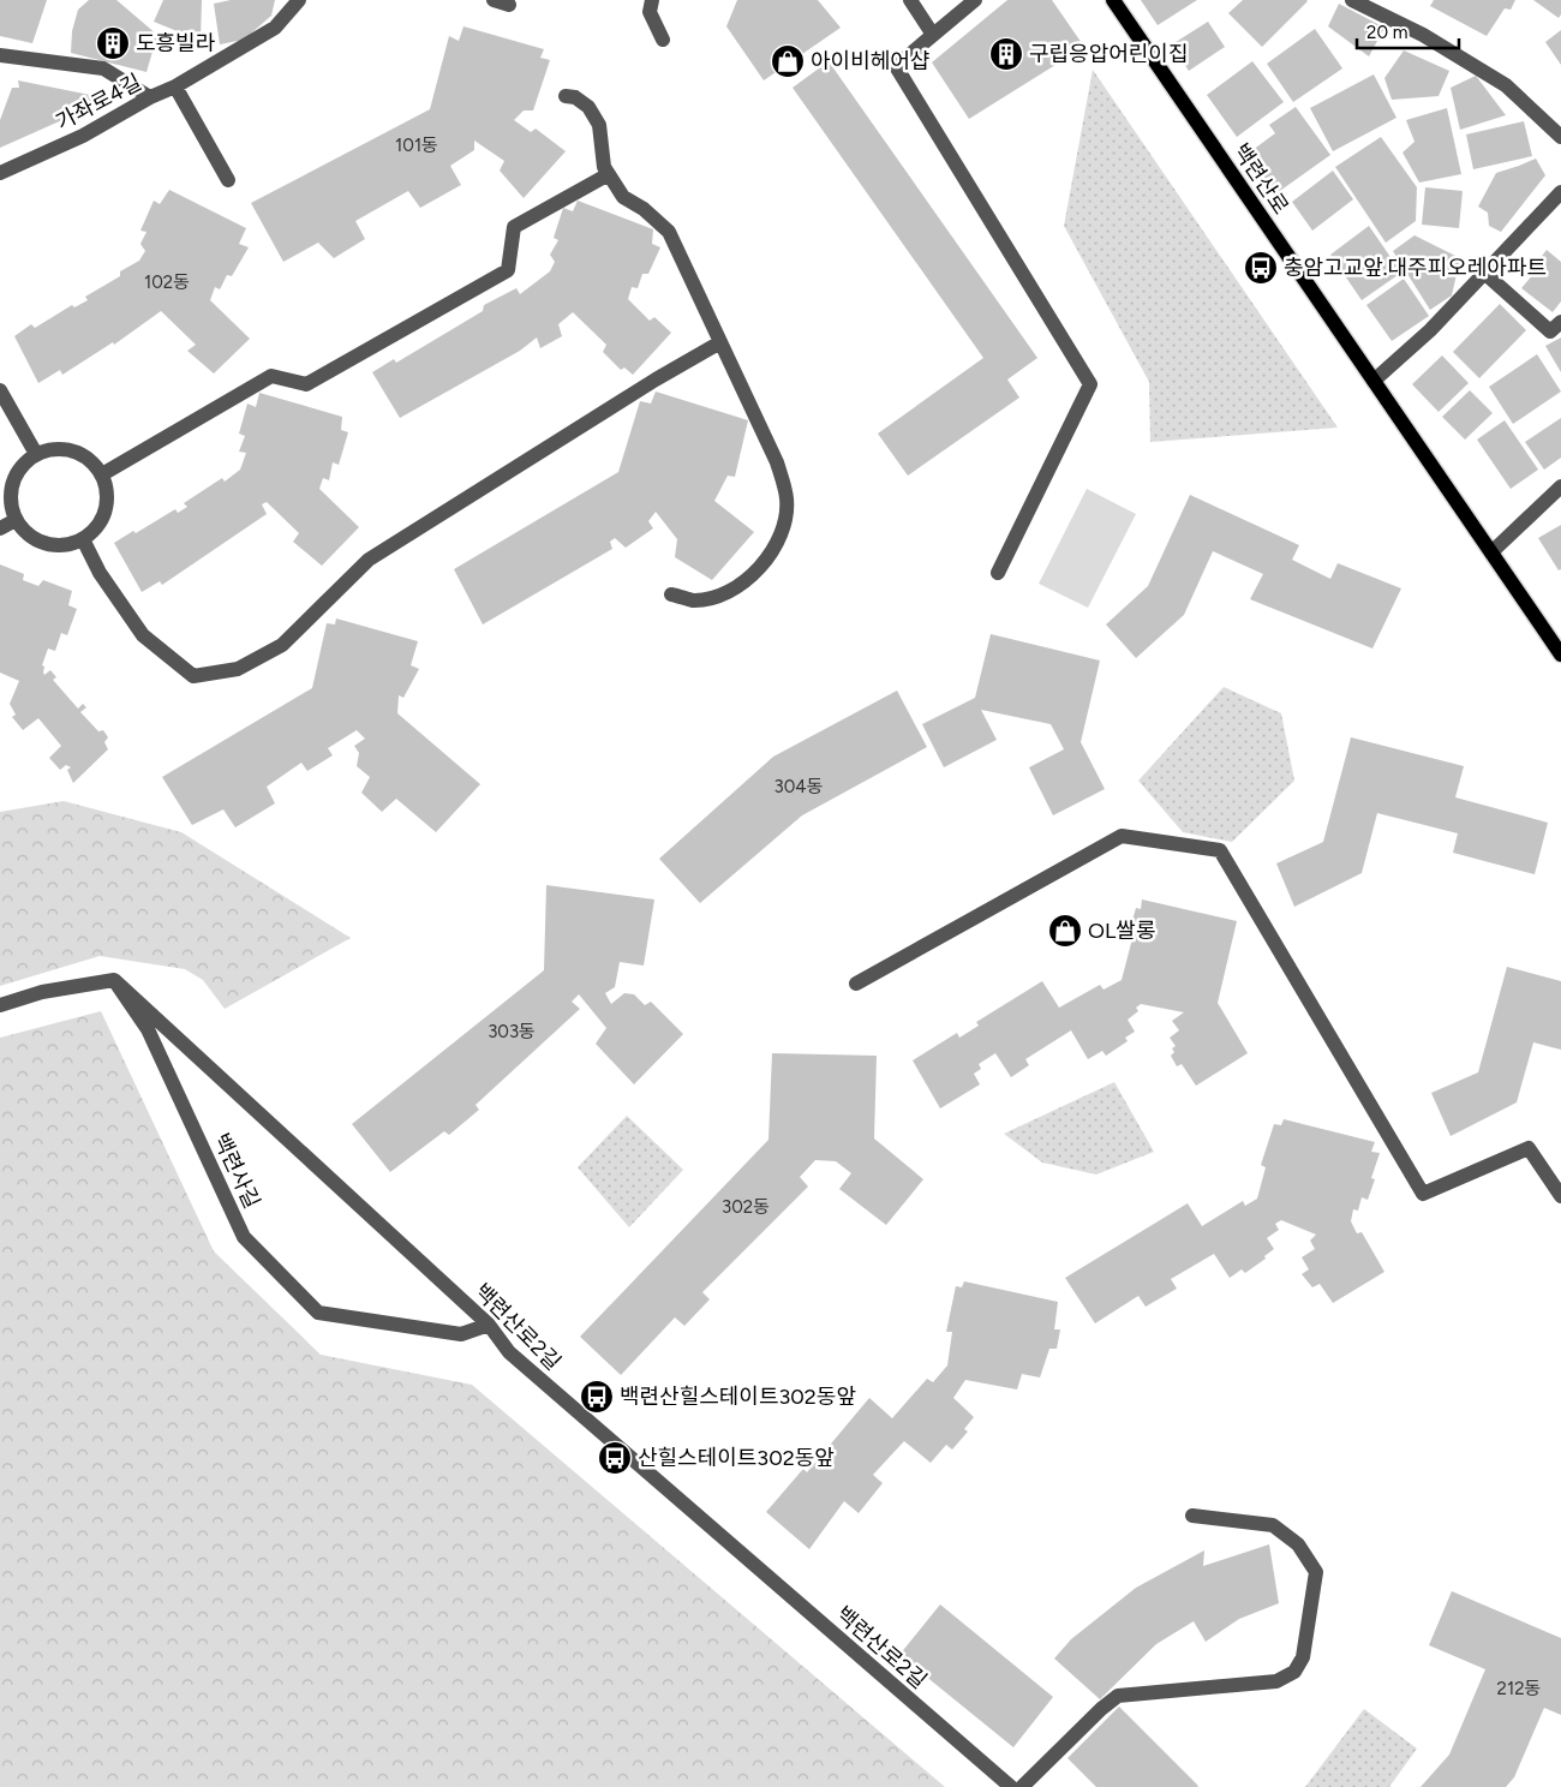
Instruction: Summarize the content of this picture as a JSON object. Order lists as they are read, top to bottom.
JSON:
{
  "streets": {
    "main road": ["백련산로"],
    "street": ["가좌로4길", "백련사길", "백련산로2길"]
  },
  "crossings": [
    ["백련사길", "백련산로2길"]
  ],
  "places": {
    "building": ["도흥빌라", "구립응압어린이집"],
    "shop": ["아이비헤어샵", "OL쌀롱"],
    "bus stop": ["충암고교앞.대주피오레아파트", "백련산힐스테이트302동앞", "산힐스테이트302동앞"]
  },
  "house_numbers": [
    "101동",
    "102동",
    "304동",
    "303동",
    "302동",
    "212동"
  ],
  "scale_bar": "20 m"
}
